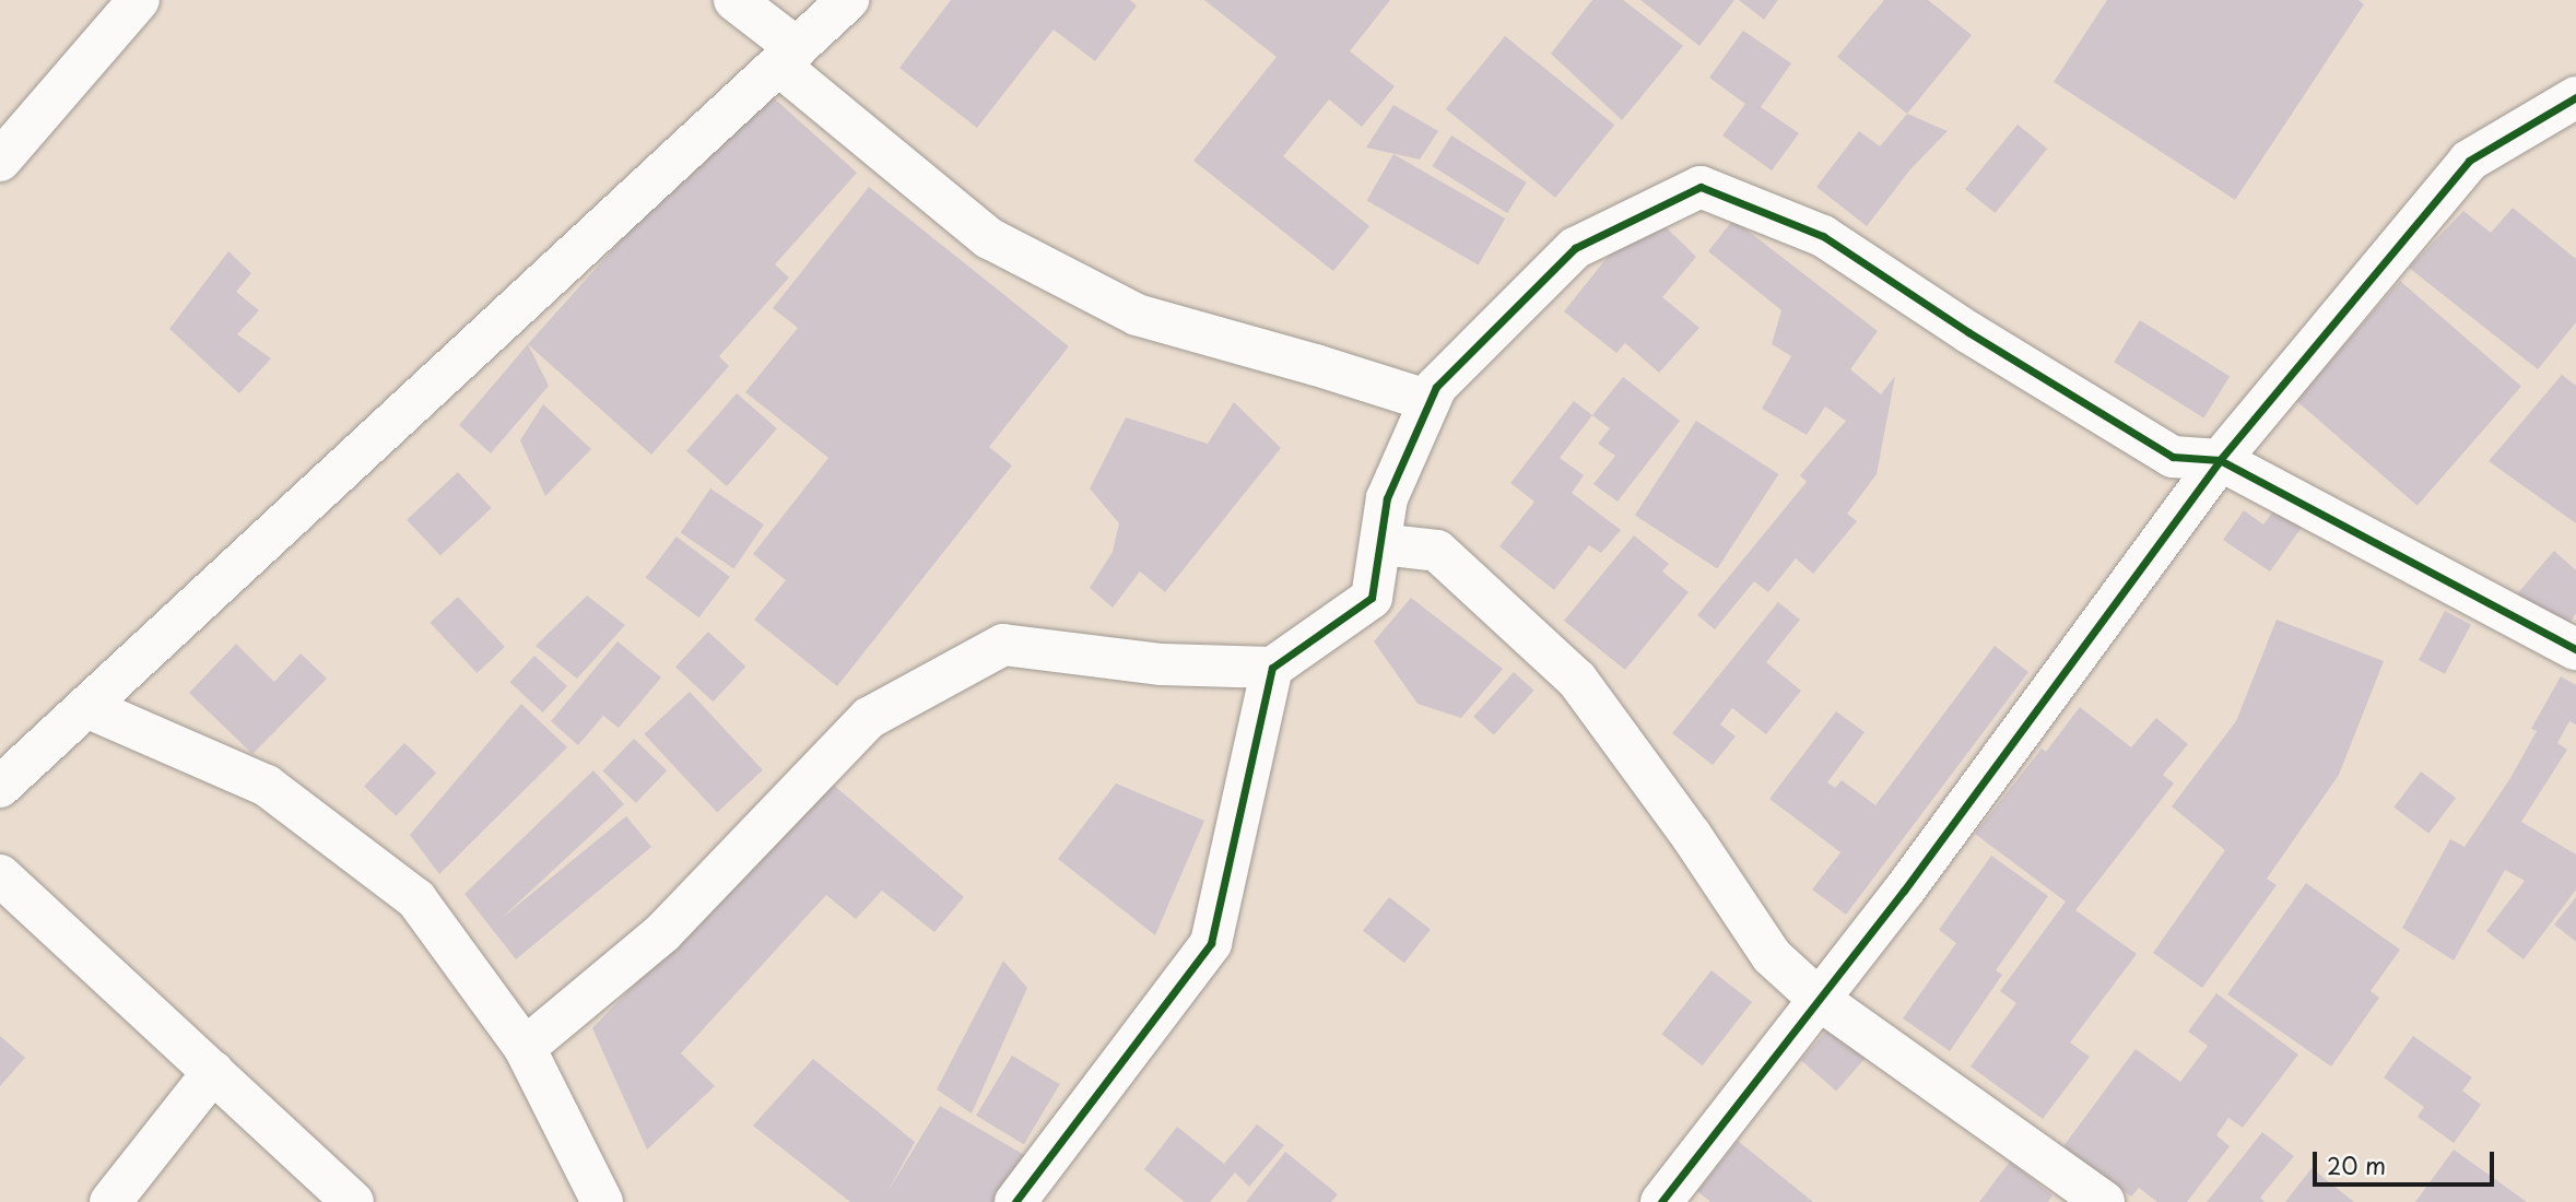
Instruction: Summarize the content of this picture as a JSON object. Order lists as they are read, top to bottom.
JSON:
{
  "scale_bar": "20 m"
}
